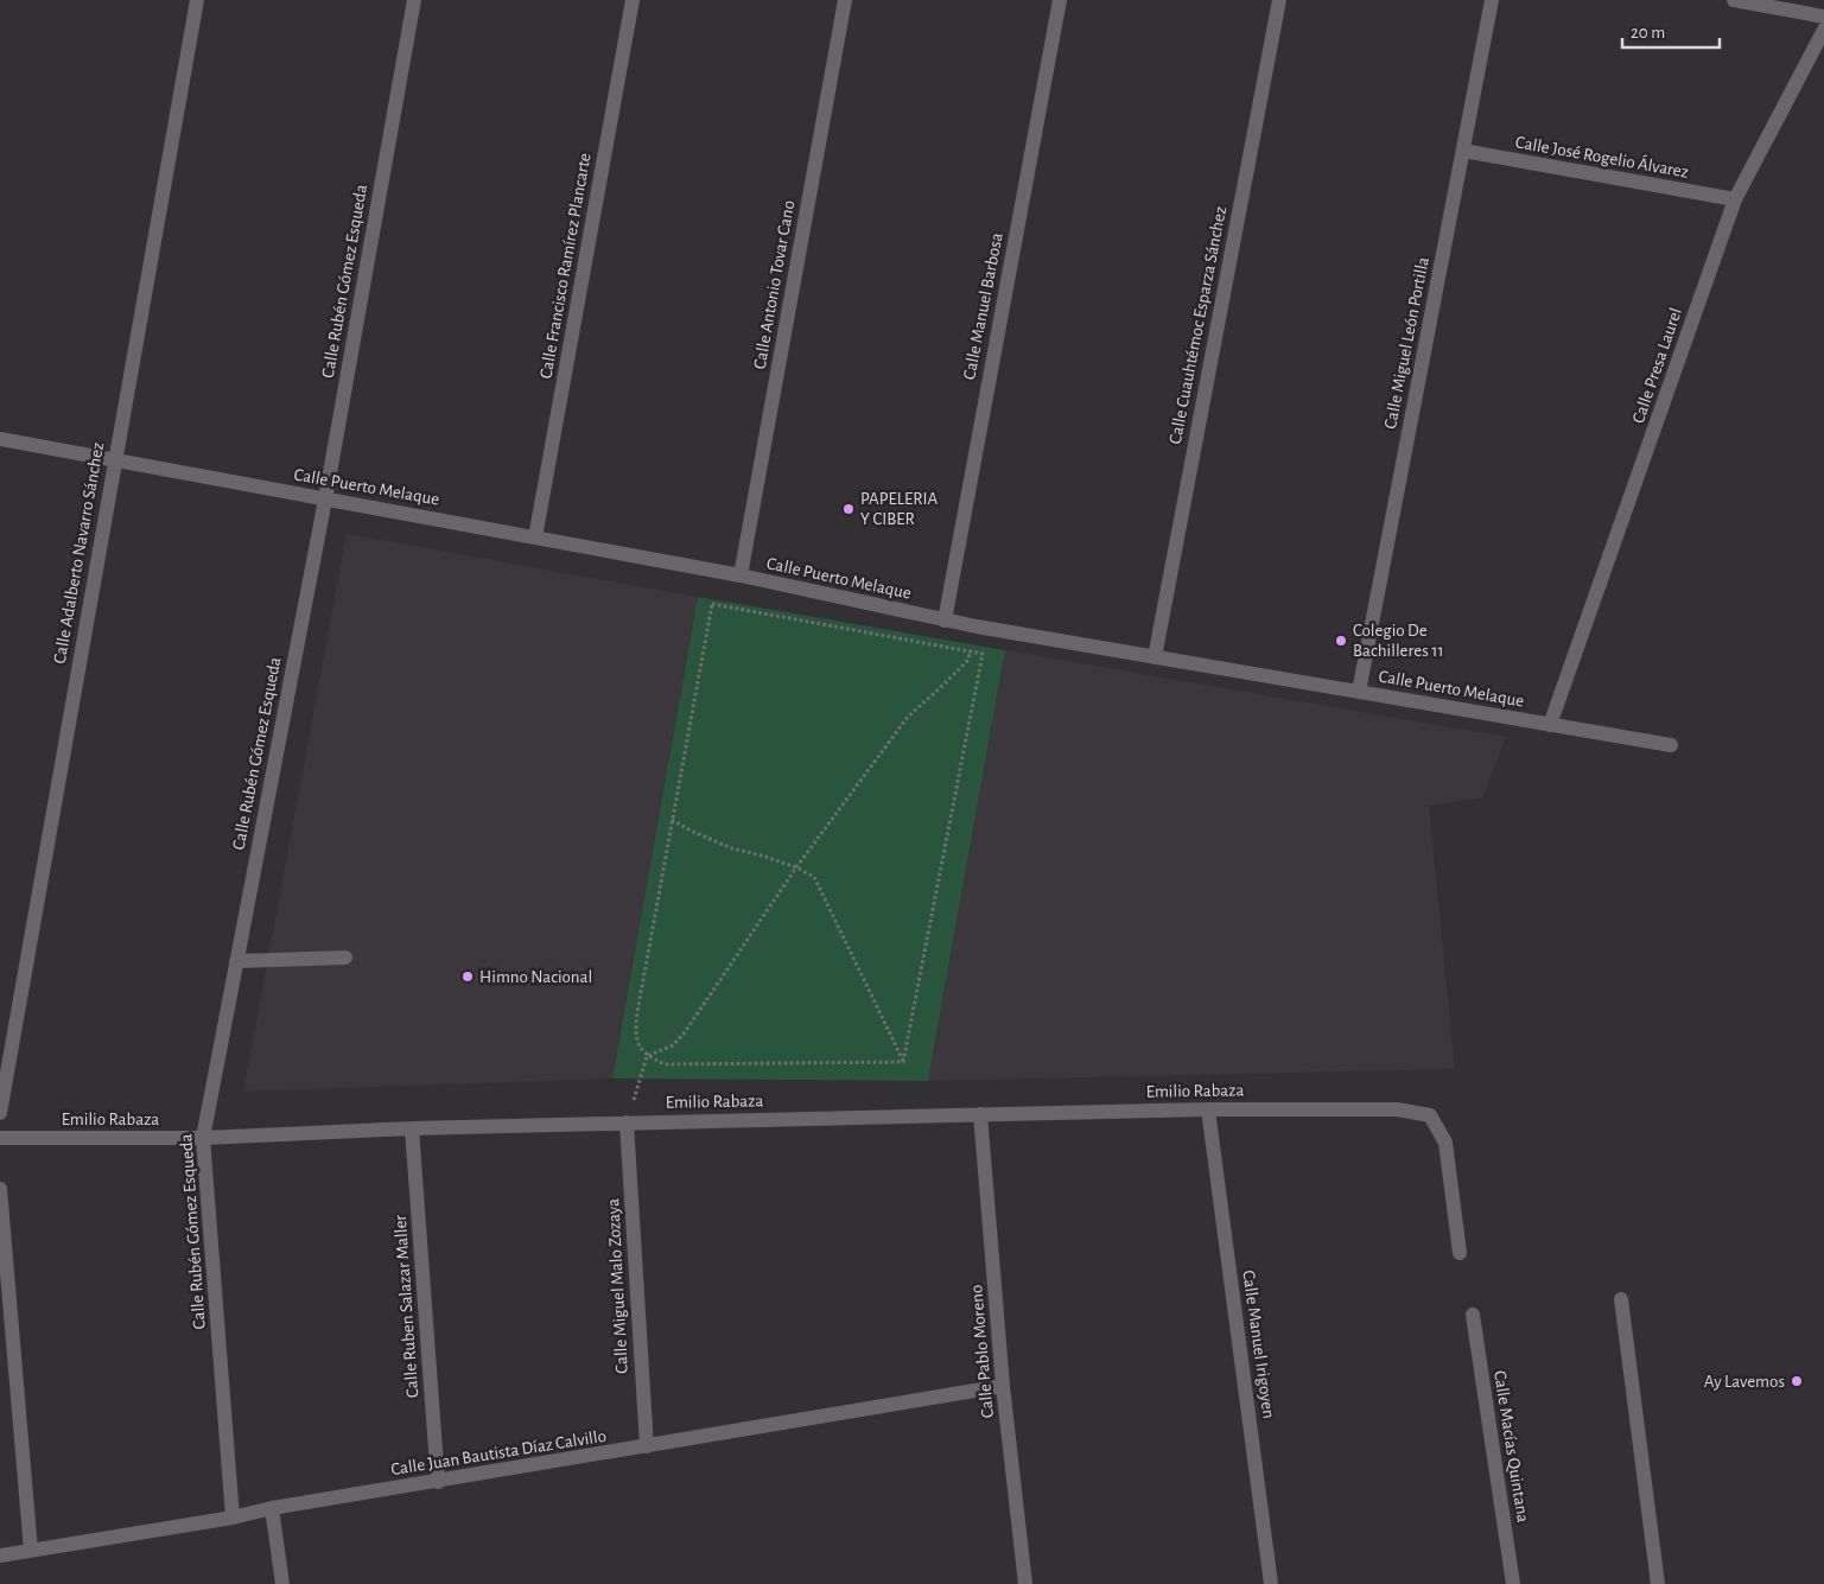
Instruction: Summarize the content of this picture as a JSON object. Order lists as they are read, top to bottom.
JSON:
{
  "streets": {
    "street": [
      "Calle José Rogelio Álvarez",
      "Calle Francisco Ramírez Plancarte",
      "Calle Rubén Gómez Esqueda",
      "Calle Antonio Tovar Cano",
      "Calle Manuel Barbosa",
      "Calle Cuauhtémoc Esparza Sánchez",
      "Calle Miguel León Portilla",
      "Calle Presa Laurel",
      "Calle Puerto Melaque",
      "Calle Adalberto Navarro Sánchez",
      "Emilio Rabaza",
      "Calle Miguel Malo Zozaya",
      "Calle Ruben Salazar Maller",
      "Calle Manuel Irigoyen",
      "Calle Pablo Moreno",
      "Calle Macías Quintana",
      "Calle Juan Bautista Díaz Calvillo"
    ]
  },
  "crossings": [
    ["Calle José Rogelio Álvarez", "Calle Miguel León Portilla"],
    ["Calle José Rogelio Álvarez", "Calle Presa Laurel"],
    ["Calle Francisco Ramírez Plancarte", "Calle Puerto Melaque"],
    ["Calle Rubén Gómez Esqueda", "Calle Puerto Melaque"],
    ["Calle Rubén Gómez Esqueda", "Emilio Rabaza"],
    ["Calle Rubén Gómez Esqueda", "Calle Juan Bautista Díaz Calvillo"],
    ["Calle Antonio Tovar Cano", "Calle Puerto Melaque"],
    ["Calle Manuel Barbosa", "Calle Puerto Melaque"],
    ["Calle Cuauhtémoc Esparza Sánchez", "Calle Puerto Melaque"],
    ["Calle Miguel León Portilla", "Calle Puerto Melaque"],
    ["Calle Presa Laurel", "Calle Puerto Melaque"],
    ["Calle Puerto Melaque", "Calle Adalberto Navarro Sánchez"],
    ["Emilio Rabaza", "Calle Miguel Malo Zozaya"],
    ["Emilio Rabaza", "Calle Ruben Salazar Maller"],
    ["Emilio Rabaza", "Calle Manuel Irigoyen"],
    ["Emilio Rabaza", "Calle Pablo Moreno"],
    ["Calle Miguel Malo Zozaya", "Calle Juan Bautista Díaz Calvillo"],
    ["Calle Ruben Salazar Maller", "Calle Juan Bautista Díaz Calvillo"],
    ["Calle Pablo Moreno", "Calle Juan Bautista Díaz Calvillo"]
  ],
  "places": [
    "PAPELERIA Y CIBER",
    "Colegio De Bachilleres 11",
    "Himno Nacional",
    "Ay Lavemos"
  ],
  "scale_bar": "20 m"
}
